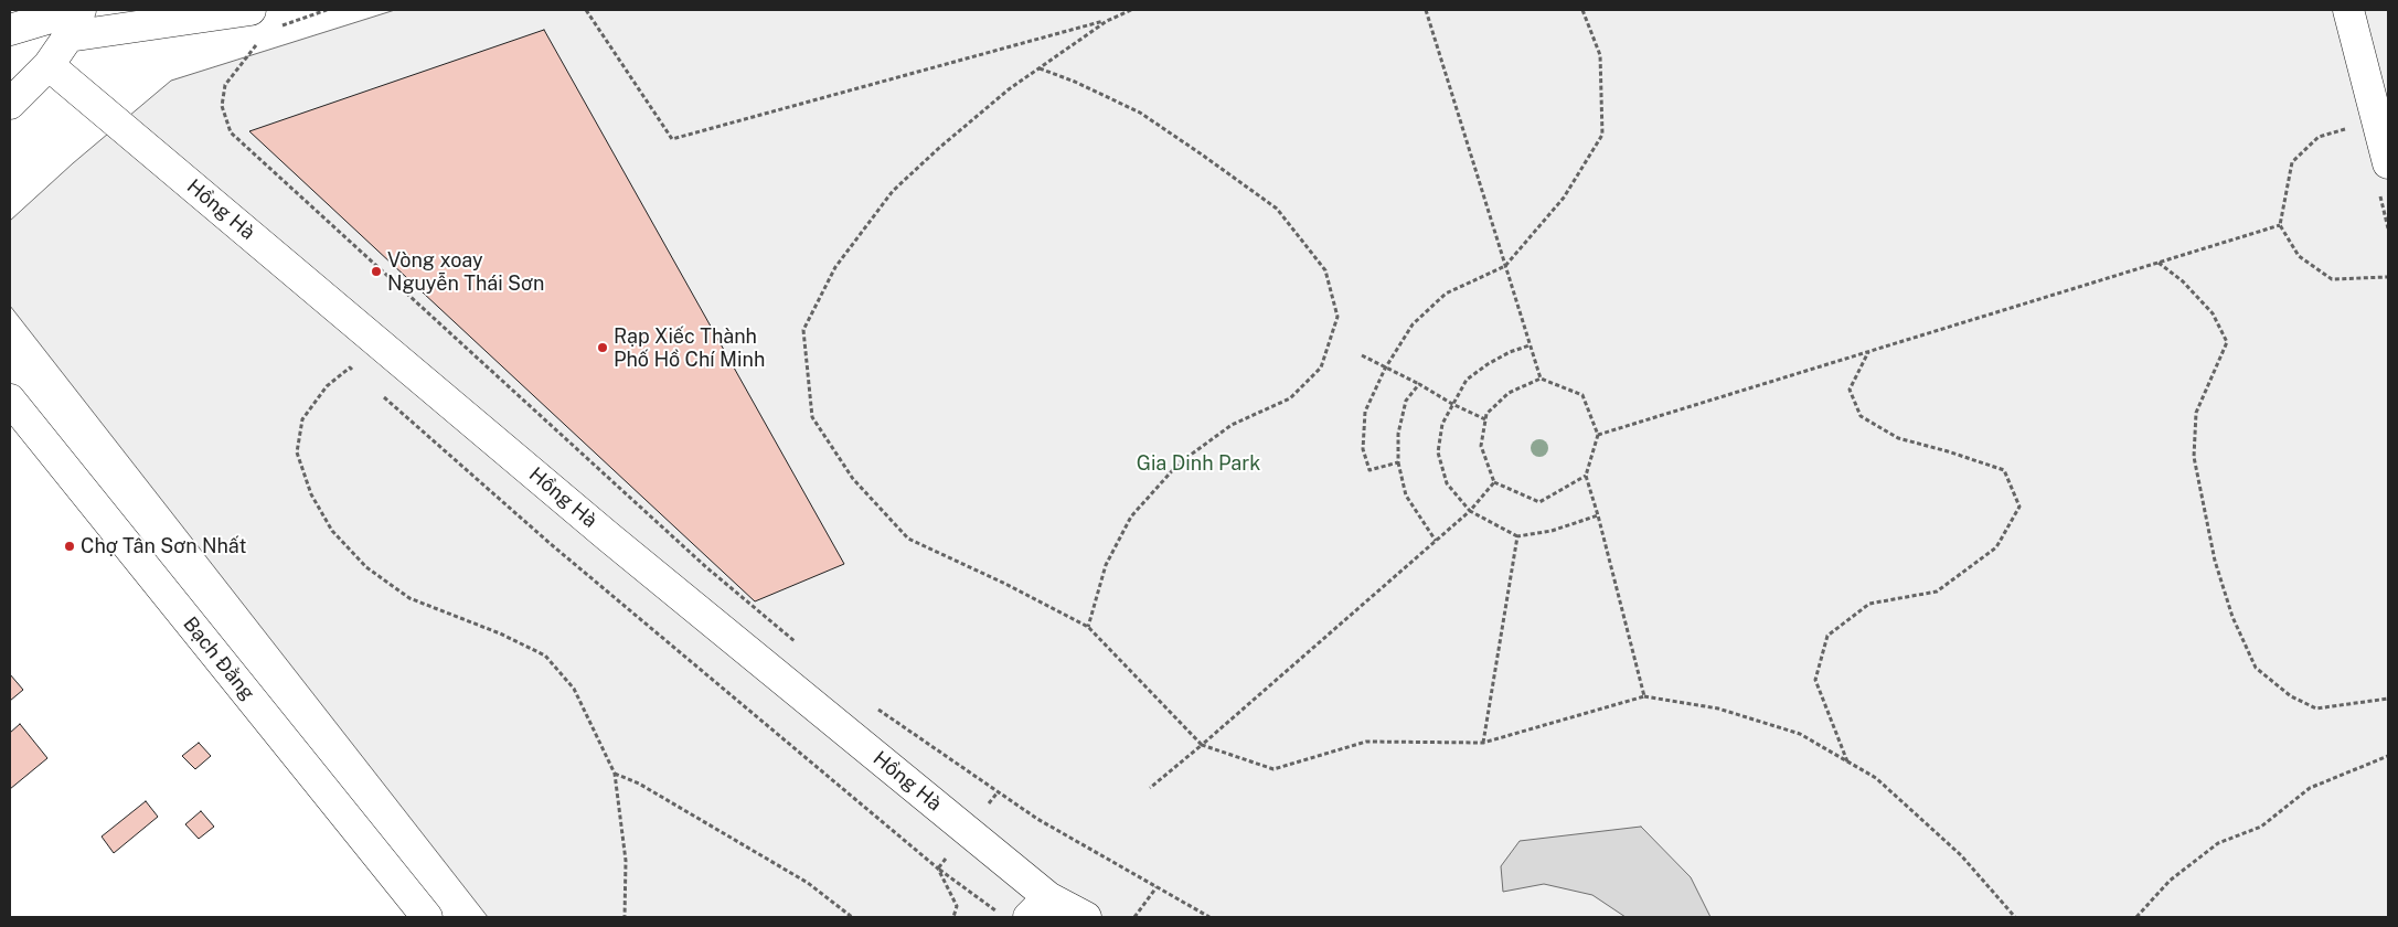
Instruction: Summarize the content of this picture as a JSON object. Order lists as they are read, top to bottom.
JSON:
{
  "streets": {
    "main road": ["Hồng Hà", "Bạch Đằng"]
  },
  "parks": ["Gia Dinh Park"],
  "places": ["Vòng xoay Nguyễn Thái Sơn", "Rạp Xiếc Thành Phố Hồ Chí Minh", "Chợ Tân Sơn Nhất"]
}
